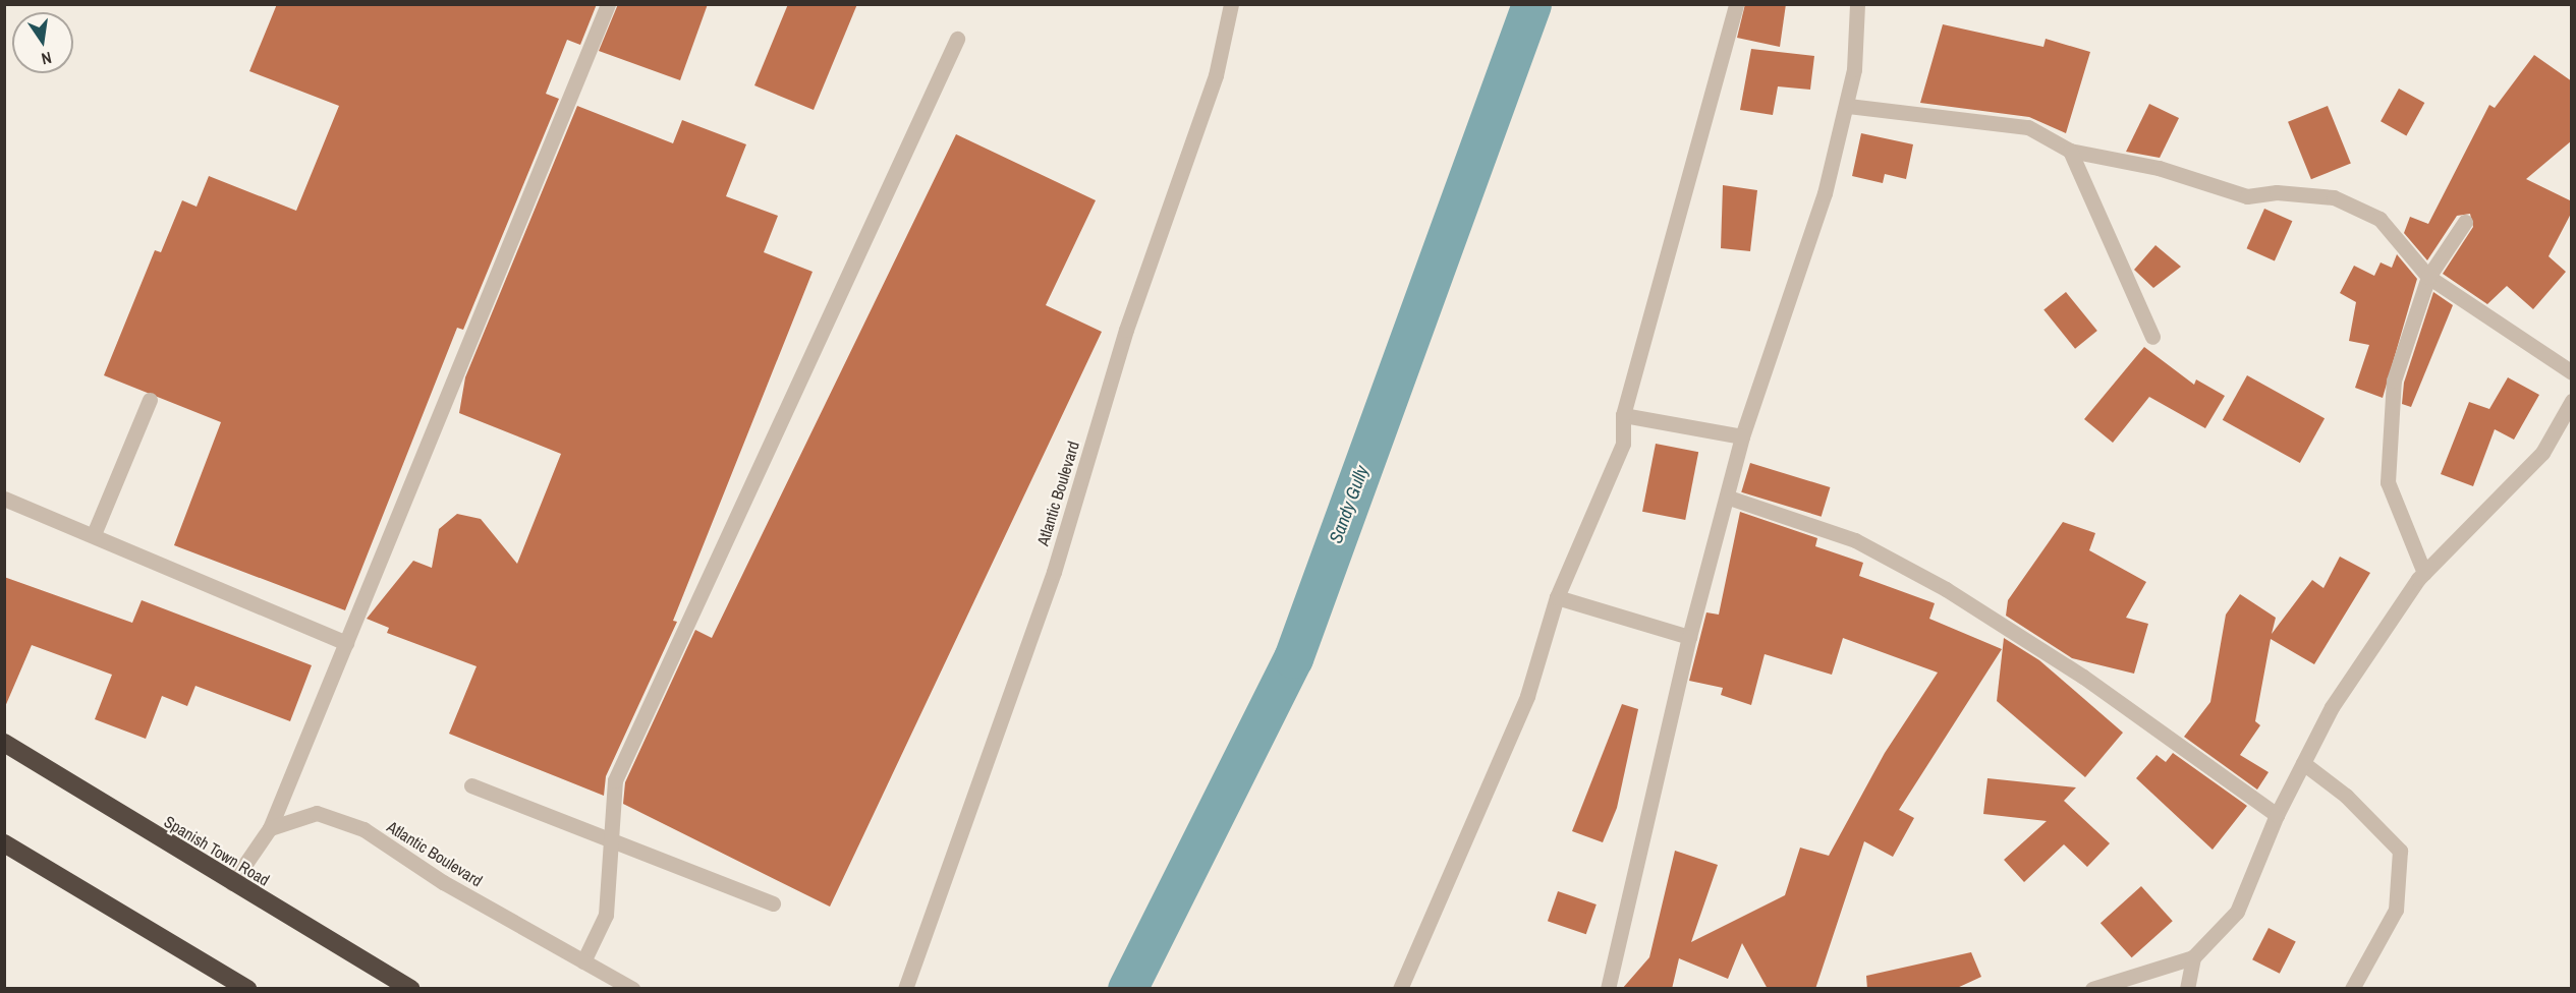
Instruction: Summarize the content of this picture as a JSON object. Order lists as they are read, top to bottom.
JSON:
{
  "streets": {
    "highway": ["Spanish Town Road"],
    "street": ["Atlantic Boulevard"]
  },
  "water": ["Sandy Gully"],
  "north": "bottom"
}
